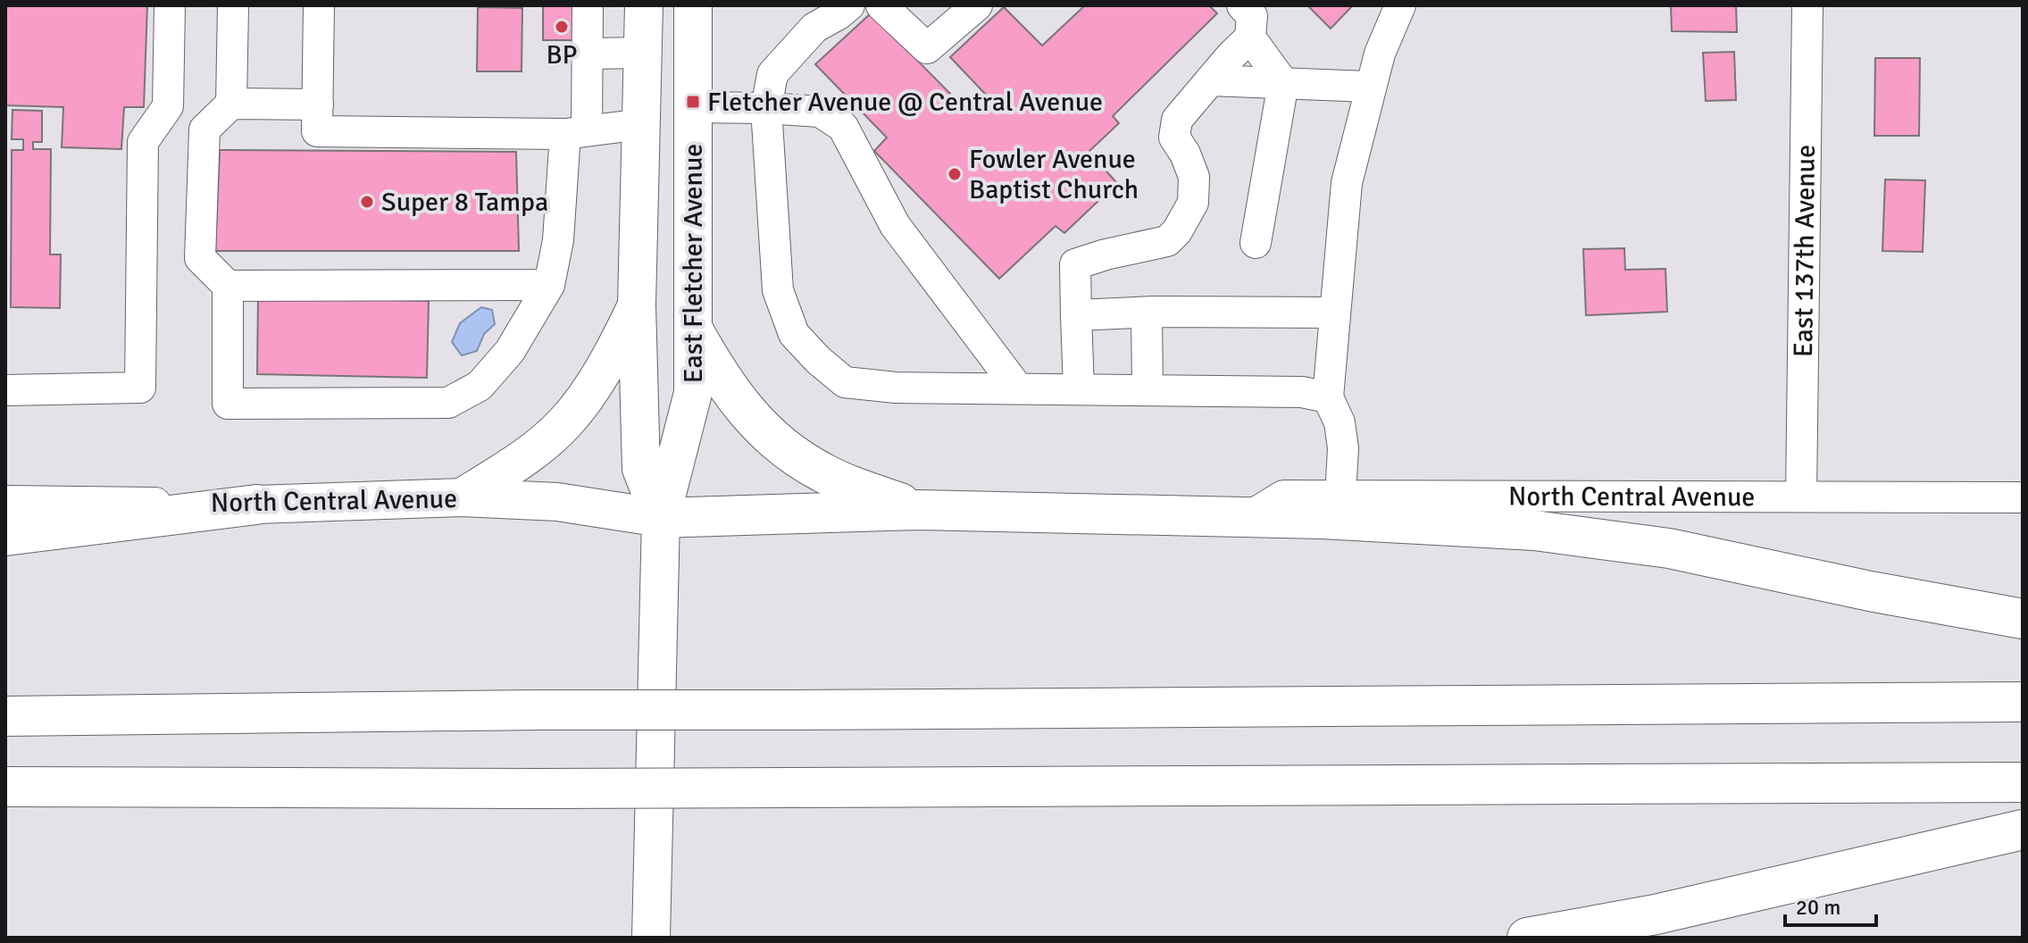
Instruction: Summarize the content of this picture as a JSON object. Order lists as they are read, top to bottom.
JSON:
{
  "streets": {
    "main road": ["East Fletcher Avenue", "North Central Avenue"],
    "street": ["East 137th Avenue"]
  },
  "crossings": [
    ["East 137th Avenue", "North Central Avenue"],
    ["East Fletcher Avenue", "North Central Avenue"]
  ],
  "places": {
    "other": ["BP", "Fowler Avenue Baptist Church", "Super 8 Tampa"],
    "transit": ["Fletcher Avenue @ Central Avenue"]
  },
  "scale_bar": "20 m"
}
